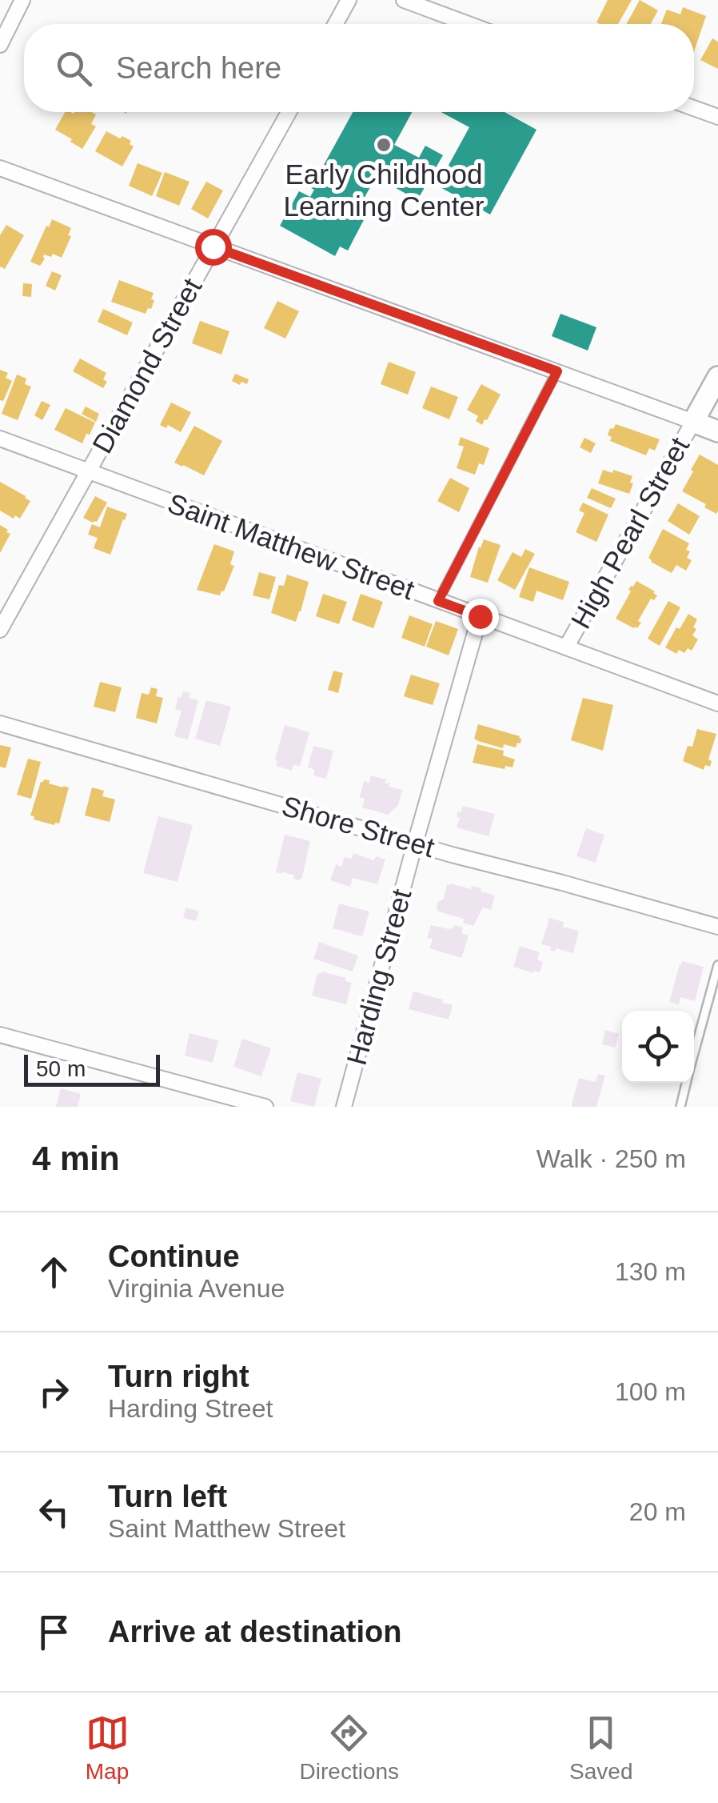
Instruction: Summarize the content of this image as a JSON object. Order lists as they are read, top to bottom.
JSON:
{
  "streets": {
    "street": [
      "Diamond Street",
      "High Pearl Street",
      "Saint Matthew Street",
      "Shore Street",
      "Harding Street"
    ]
  },
  "crossings": [
    ["Diamond Street", "Saint Matthew Street"],
    ["High Pearl Street", "Saint Matthew Street"],
    ["Saint Matthew Street", "Harding Street"],
    ["Shore Street", "Harding Street"]
  ],
  "places": ["Early Childhood Learning Center"],
  "scale_bar": "50 m",
  "page": {
    "search": "Search here",
    "scale": "50 m",
    "heading": ["4 min", "Walk · 250 m"],
    "list": [
      ["Continue", "Virginia Avenue", "130 m"],
      ["Turn right", "Harding Street", "100 m"],
      ["Turn left", "Saint Matthew Street", "20 m"],
      "Arrive at destination"
    ],
    "nav": ["Map", "Directions", "Saved"]
  }
}
